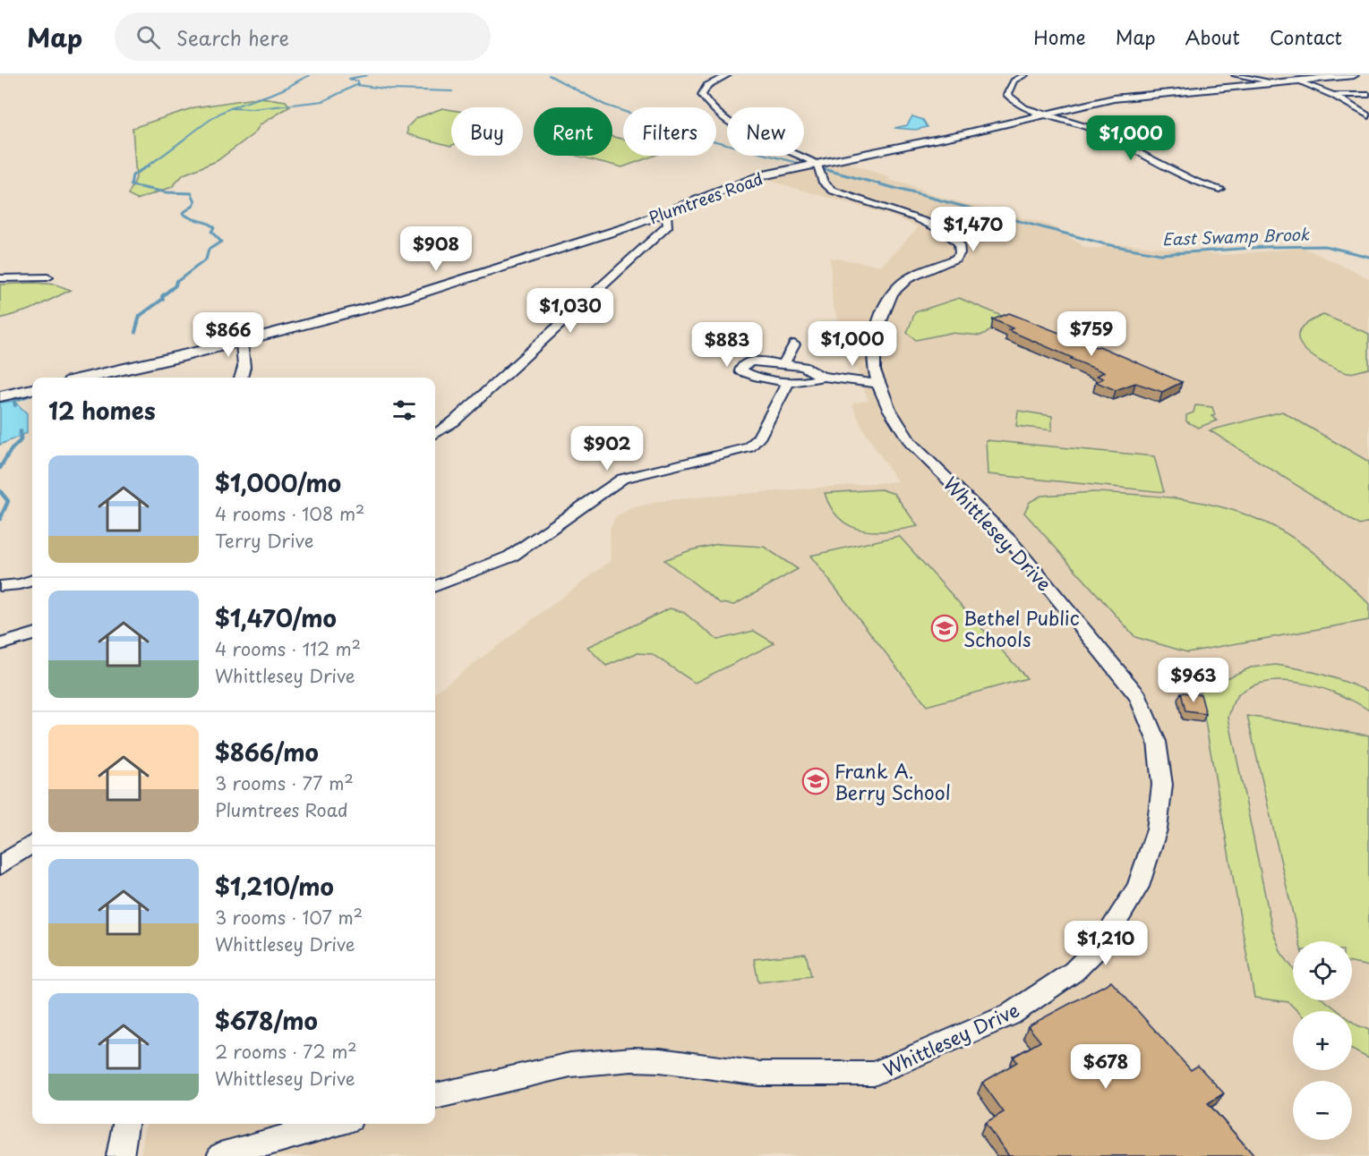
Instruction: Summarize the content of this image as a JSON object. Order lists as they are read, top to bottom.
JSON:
{
  "streets": {
    "main road": ["Plumtrees Road"],
    "street": ["Whittlesey Drive"]
  },
  "crossings": [
    ["Plumtrees Road", "Whittlesey Drive"]
  ],
  "water": ["East Swamp Brook"],
  "places": {
    "school or university": ["Bethel Public Schools", "Frank A. Berry School"]
  },
  "page": {
    "header": "Map",
    "search": "Search here",
    "nav": [
      "Home",
      "Map",
      "About",
      "Contact"
    ],
    "chip": [
      "Buy",
      "Rent",
      "Filters",
      "New"
    ],
    "price": [
      "$1,000",
      "$1,470",
      "$908",
      "$1,030",
      "$759",
      "$866",
      "$1,000",
      "$883",
      "$902",
      "$963",
      "$1,210",
      "$678"
    ],
    "heading": "12 homes",
    "list": [
      {
        "name": "$1,000/mo",
        "note": "4 rooms · 108 m² · Terry Drive"
      },
      {
        "name": "$1,470/mo",
        "note": "4 rooms · 112 m² · Whittlesey Drive"
      },
      {
        "name": "$866/mo",
        "note": "3 rooms · 77 m² · Plumtrees Road"
      },
      {
        "name": "$1,210/mo",
        "note": "3 rooms · 107 m² · Whittlesey Drive"
      },
      {
        "name": "$678/mo",
        "note": "2 rooms · 72 m² · Whittlesey Drive"
      }
    ],
    "map_buttons": ["+", "−"]
  }
}
